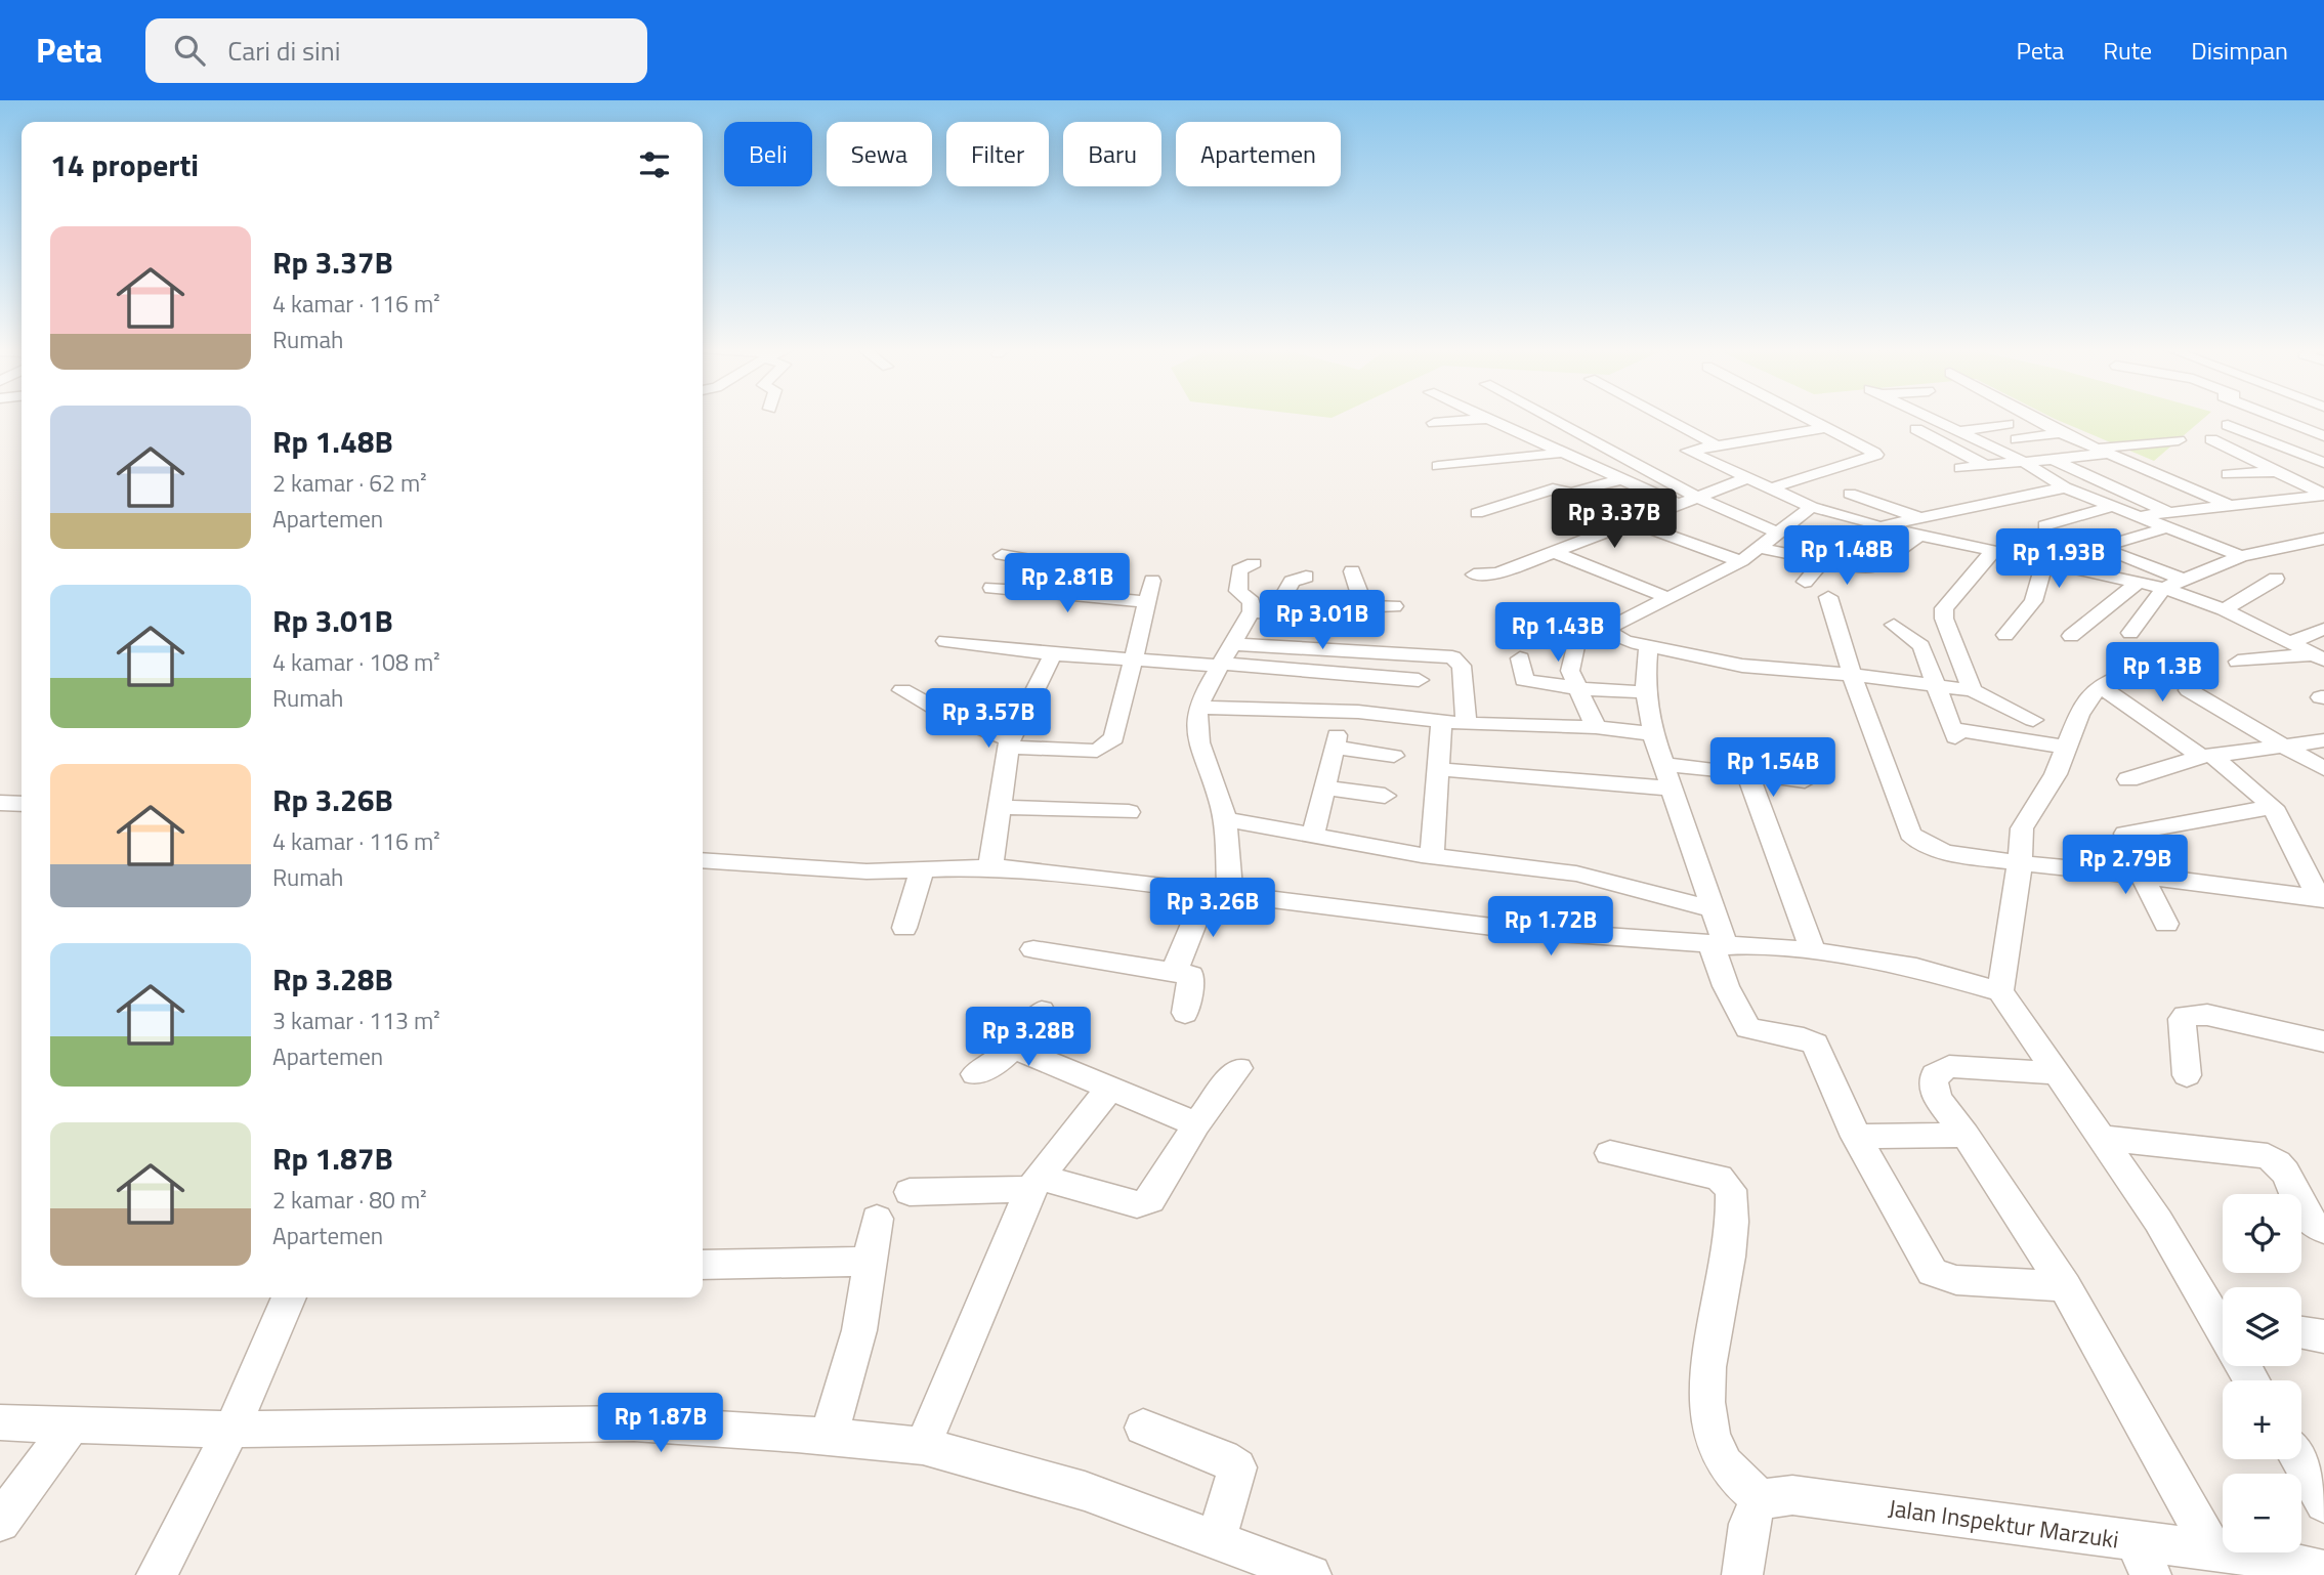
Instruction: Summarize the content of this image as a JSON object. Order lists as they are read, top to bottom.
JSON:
{
  "streets": {
    "street": ["Jalan Inspektur Marzuki"]
  },
  "page": {
    "header": "Peta",
    "search": "Cari di sini",
    "nav": ["Peta", "Rute", "Disimpan"],
    "chip": [
      "Beli",
      "Sewa",
      "Filter",
      "Baru",
      "Apartemen"
    ],
    "heading": "14 properti",
    "list": [
      {
        "name": "Rp 3.37B",
        "note": "4 kamar · 116 m² · Rumah"
      },
      {
        "name": "Rp 1.48B",
        "note": "2 kamar · 62 m² · Apartemen"
      },
      {
        "name": "Rp 3.01B",
        "note": "4 kamar · 108 m² · Rumah"
      },
      {
        "name": "Rp 3.26B",
        "note": "4 kamar · 116 m² · Rumah"
      },
      {
        "name": "Rp 3.28B",
        "note": "3 kamar · 113 m² · Apartemen"
      },
      {
        "name": "Rp 1.87B",
        "note": "2 kamar · 80 m² · Apartemen"
      }
    ],
    "price": [
      "Rp 3.37B",
      "Rp 1.48B",
      "Rp 1.93B",
      "Rp 2.81B",
      "Rp 3.01B",
      "Rp 1.43B",
      "Rp 1.3B",
      "Rp 3.57B",
      "Rp 1.54B",
      "Rp 2.79B",
      "Rp 3.26B",
      "Rp 1.72B",
      "Rp 3.28B",
      "Rp 1.87B"
    ],
    "map_buttons": ["+", "−"]
  }
}
